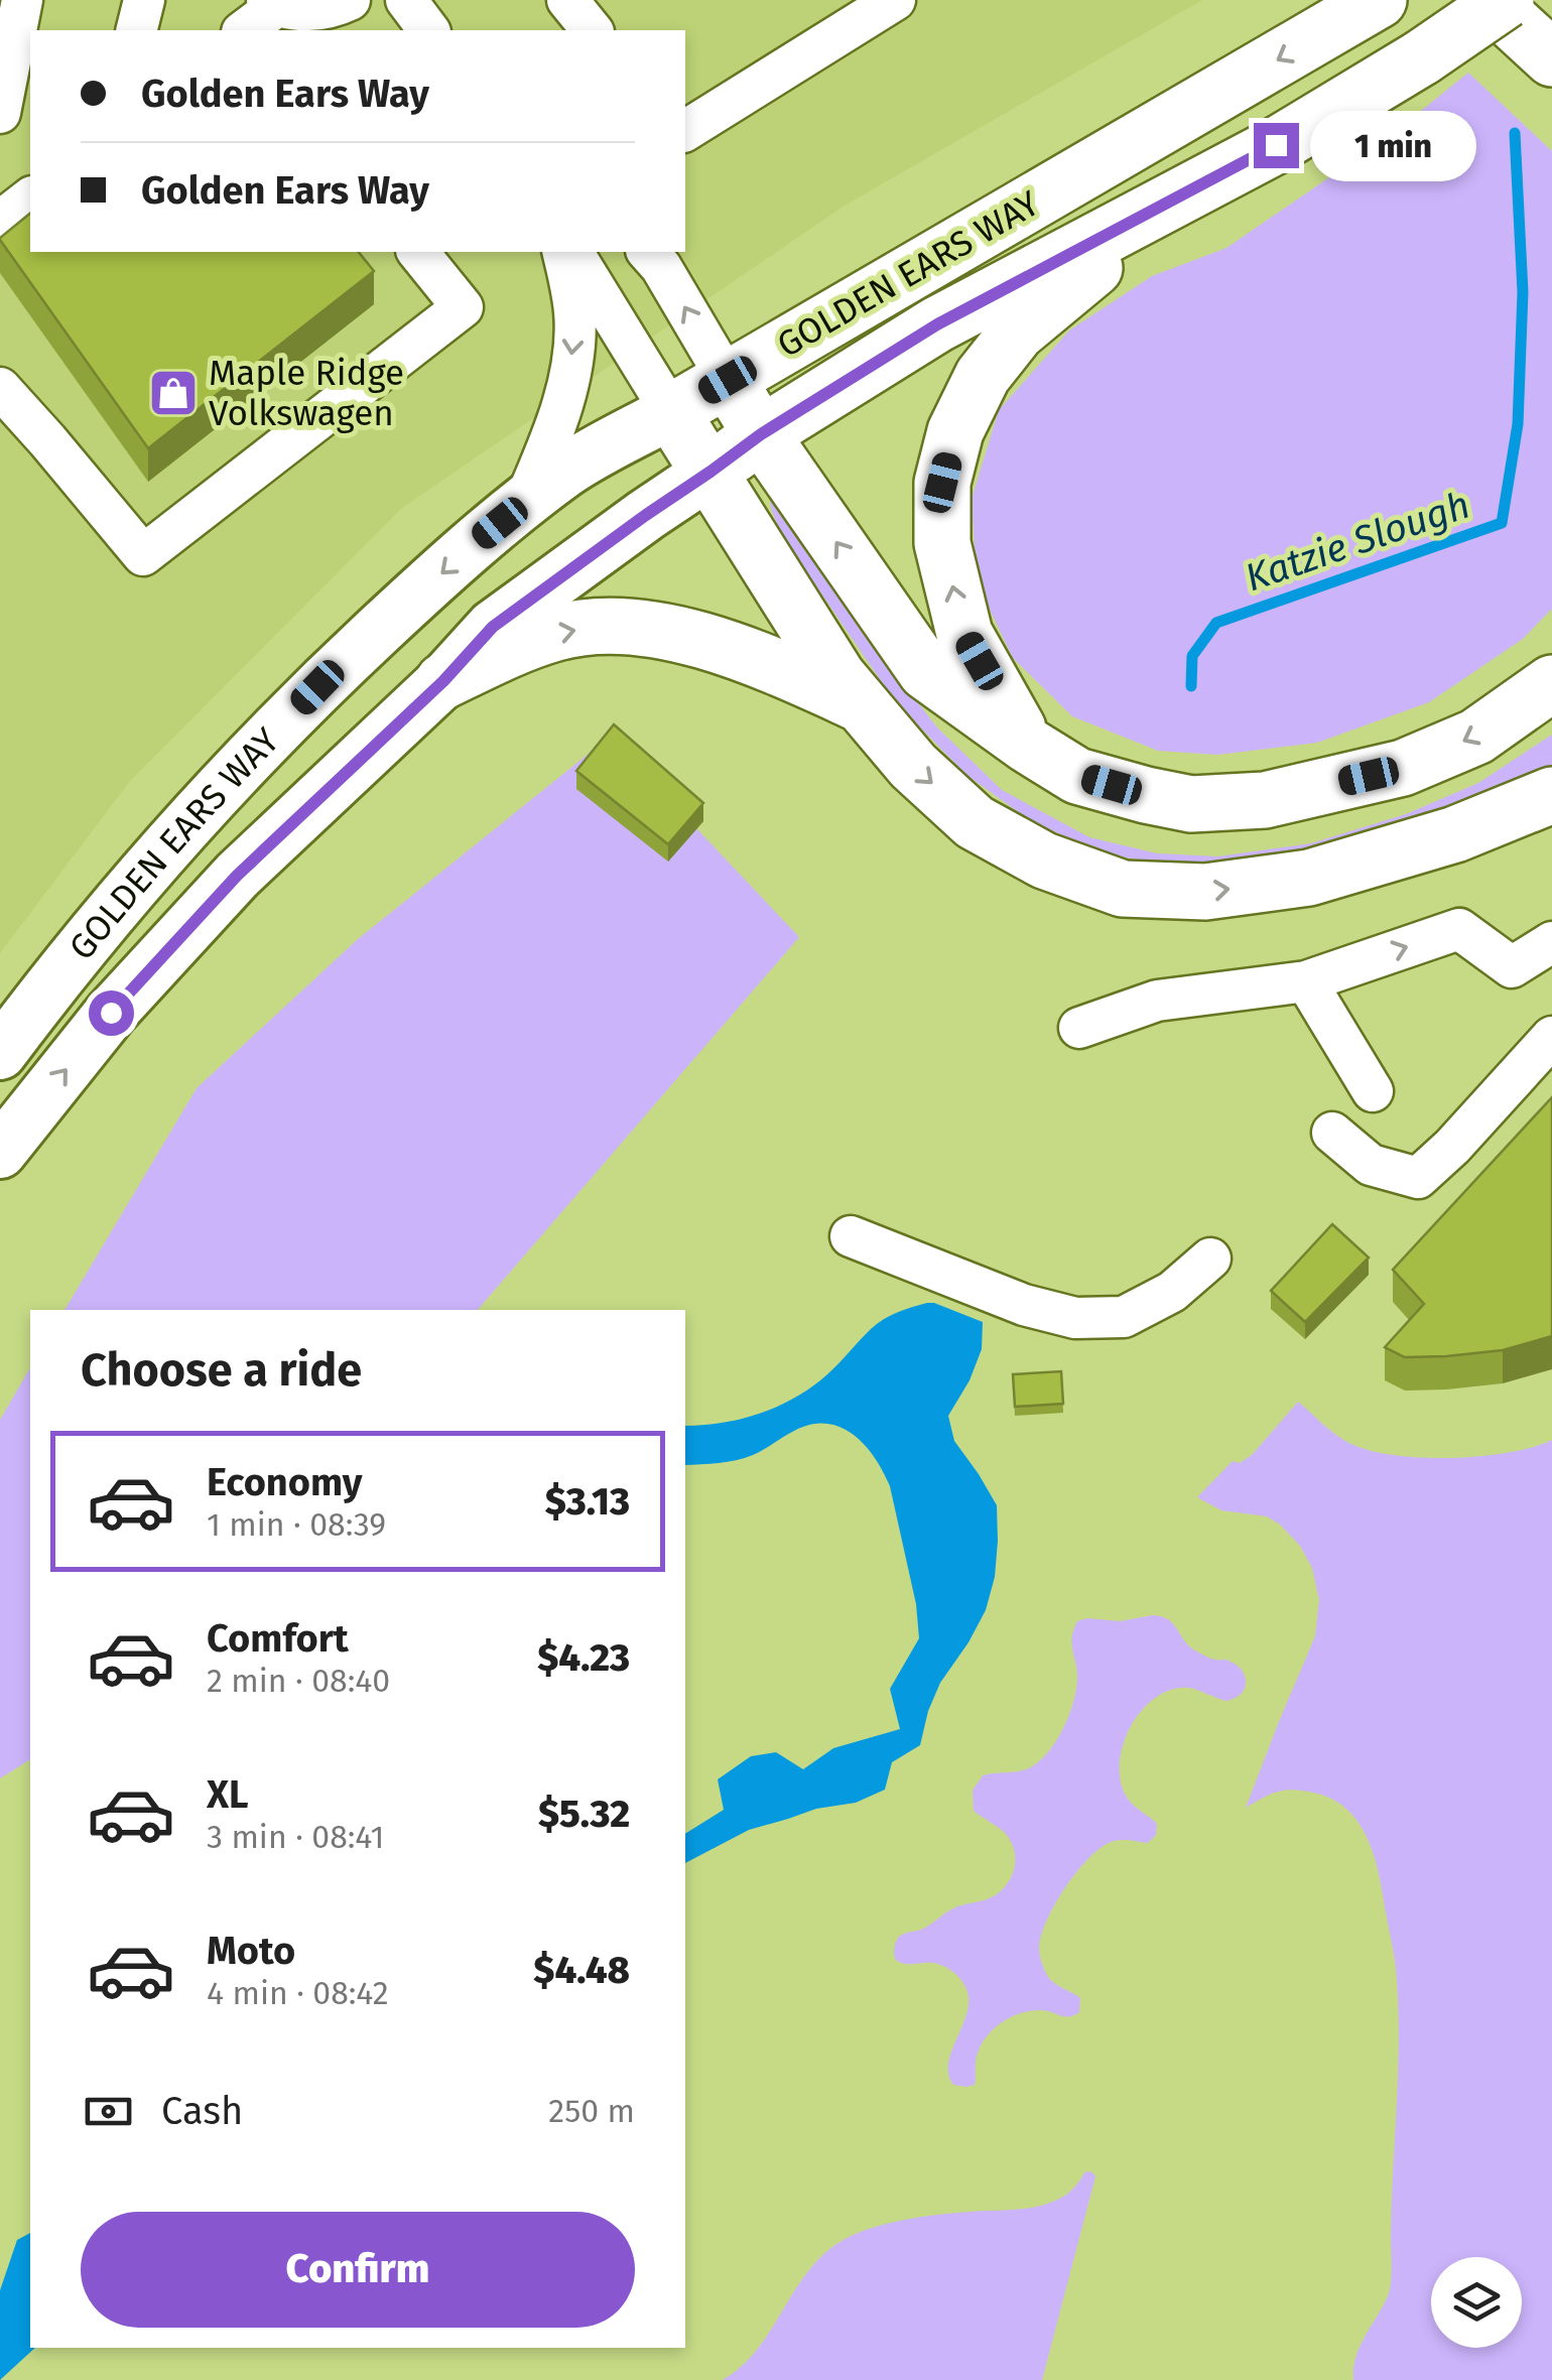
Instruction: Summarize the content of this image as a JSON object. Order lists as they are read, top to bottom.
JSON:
{
  "streets": {
    "highway": ["GOLDEN EARS WAY"]
  },
  "water": ["Katzie Slough"],
  "places": {
    "shop": ["Maple Ridge Volkswagen"]
  },
  "page": {
    "banner": ["Golden Ears Way", "Golden Ears Way"],
    "bubble": "1 min",
    "heading": "Choose a ride",
    "list": [
      {
        "name": "Economy",
        "note": "1 min · 08:39",
        "value": "$3.13"
      },
      {
        "name": "Comfort",
        "note": "2 min · 08:40",
        "value": "$4.23"
      },
      {
        "name": "XL",
        "note": "3 min · 08:41",
        "value": "$5.32"
      },
      {
        "name": "Moto",
        "note": "4 min · 08:42",
        "value": "$4.48"
      }
    ],
    "pay": ["Cash", "250 m"],
    "buttons": "Confirm"
  }
}
